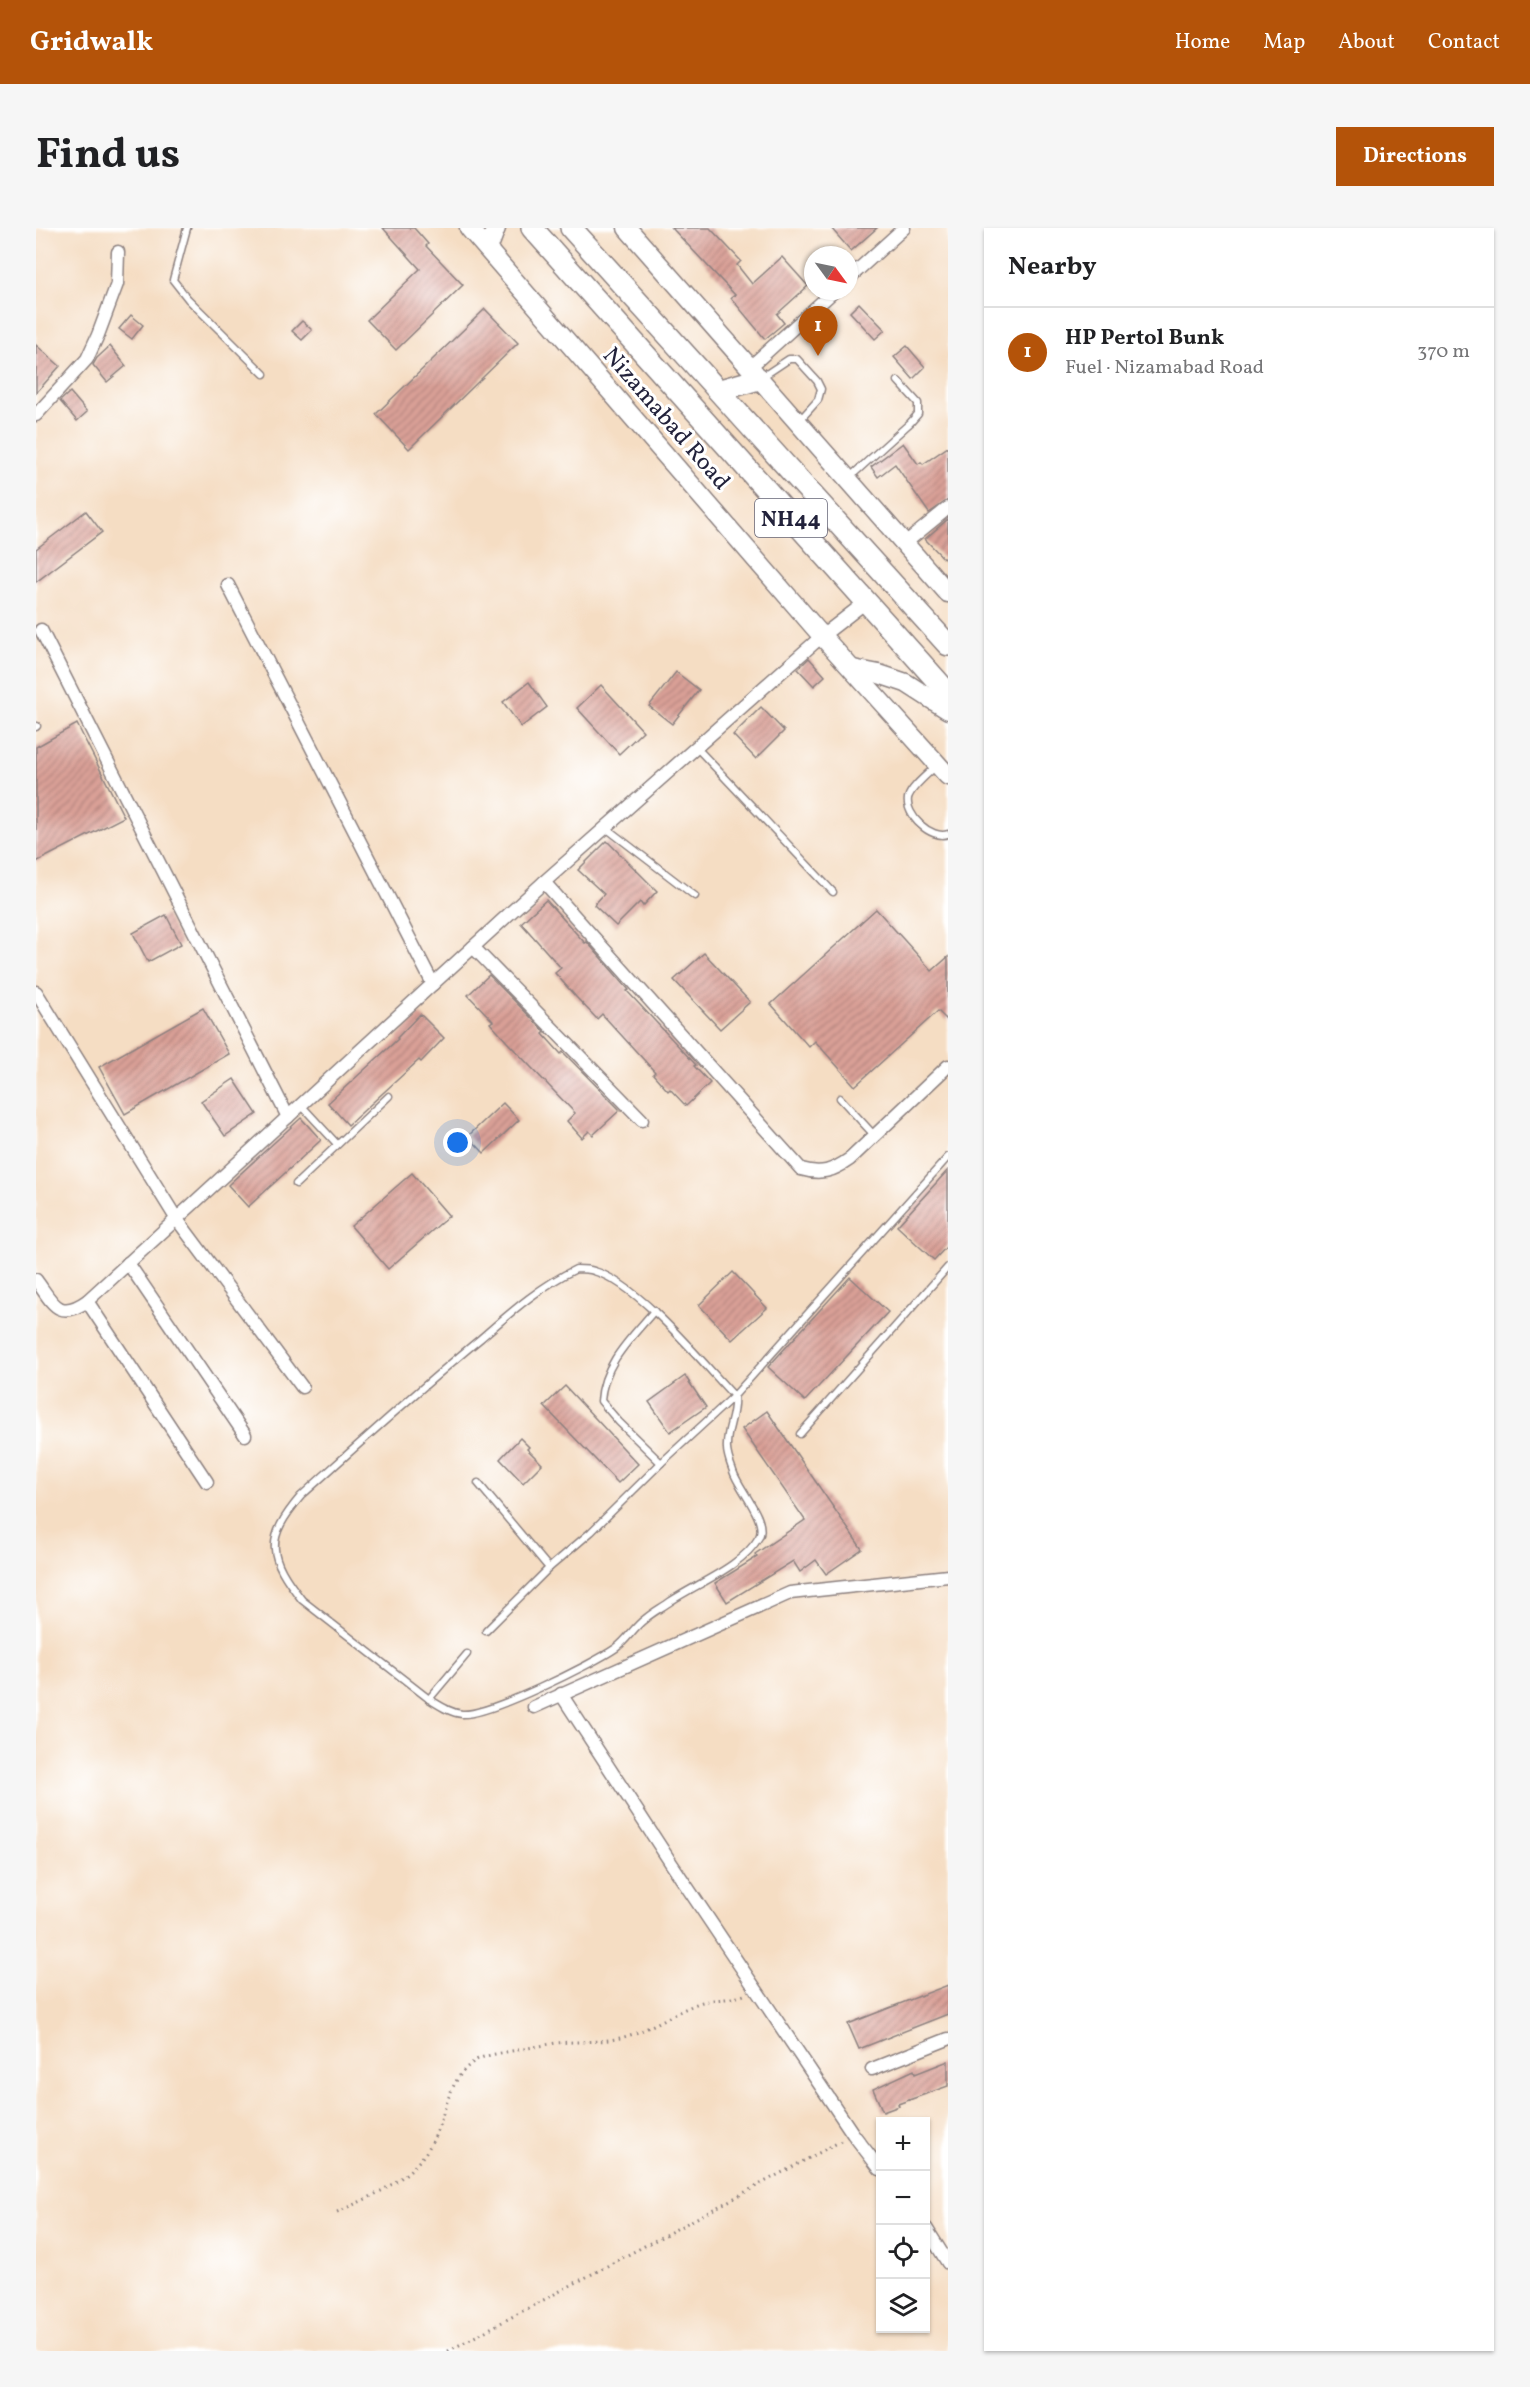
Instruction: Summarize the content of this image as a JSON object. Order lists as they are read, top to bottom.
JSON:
{
  "streets": {
    "highway": ["Nizamabad Road", "NH44"]
  },
  "north": "bottom right",
  "page": {
    "header": "Gridwalk",
    "nav": [
      "Home",
      "Map",
      "About",
      "Contact"
    ],
    "title": "Find us",
    "buttons": "Directions",
    "heading": "Nearby",
    "pins": "1",
    "list": [
      {
        "mark": "1",
        "name": "HP Pertol Bunk",
        "note": "Fuel · Nizamabad Road",
        "value": "370 m"
      }
    ],
    "map_buttons": ["+", "−"]
  }
}
